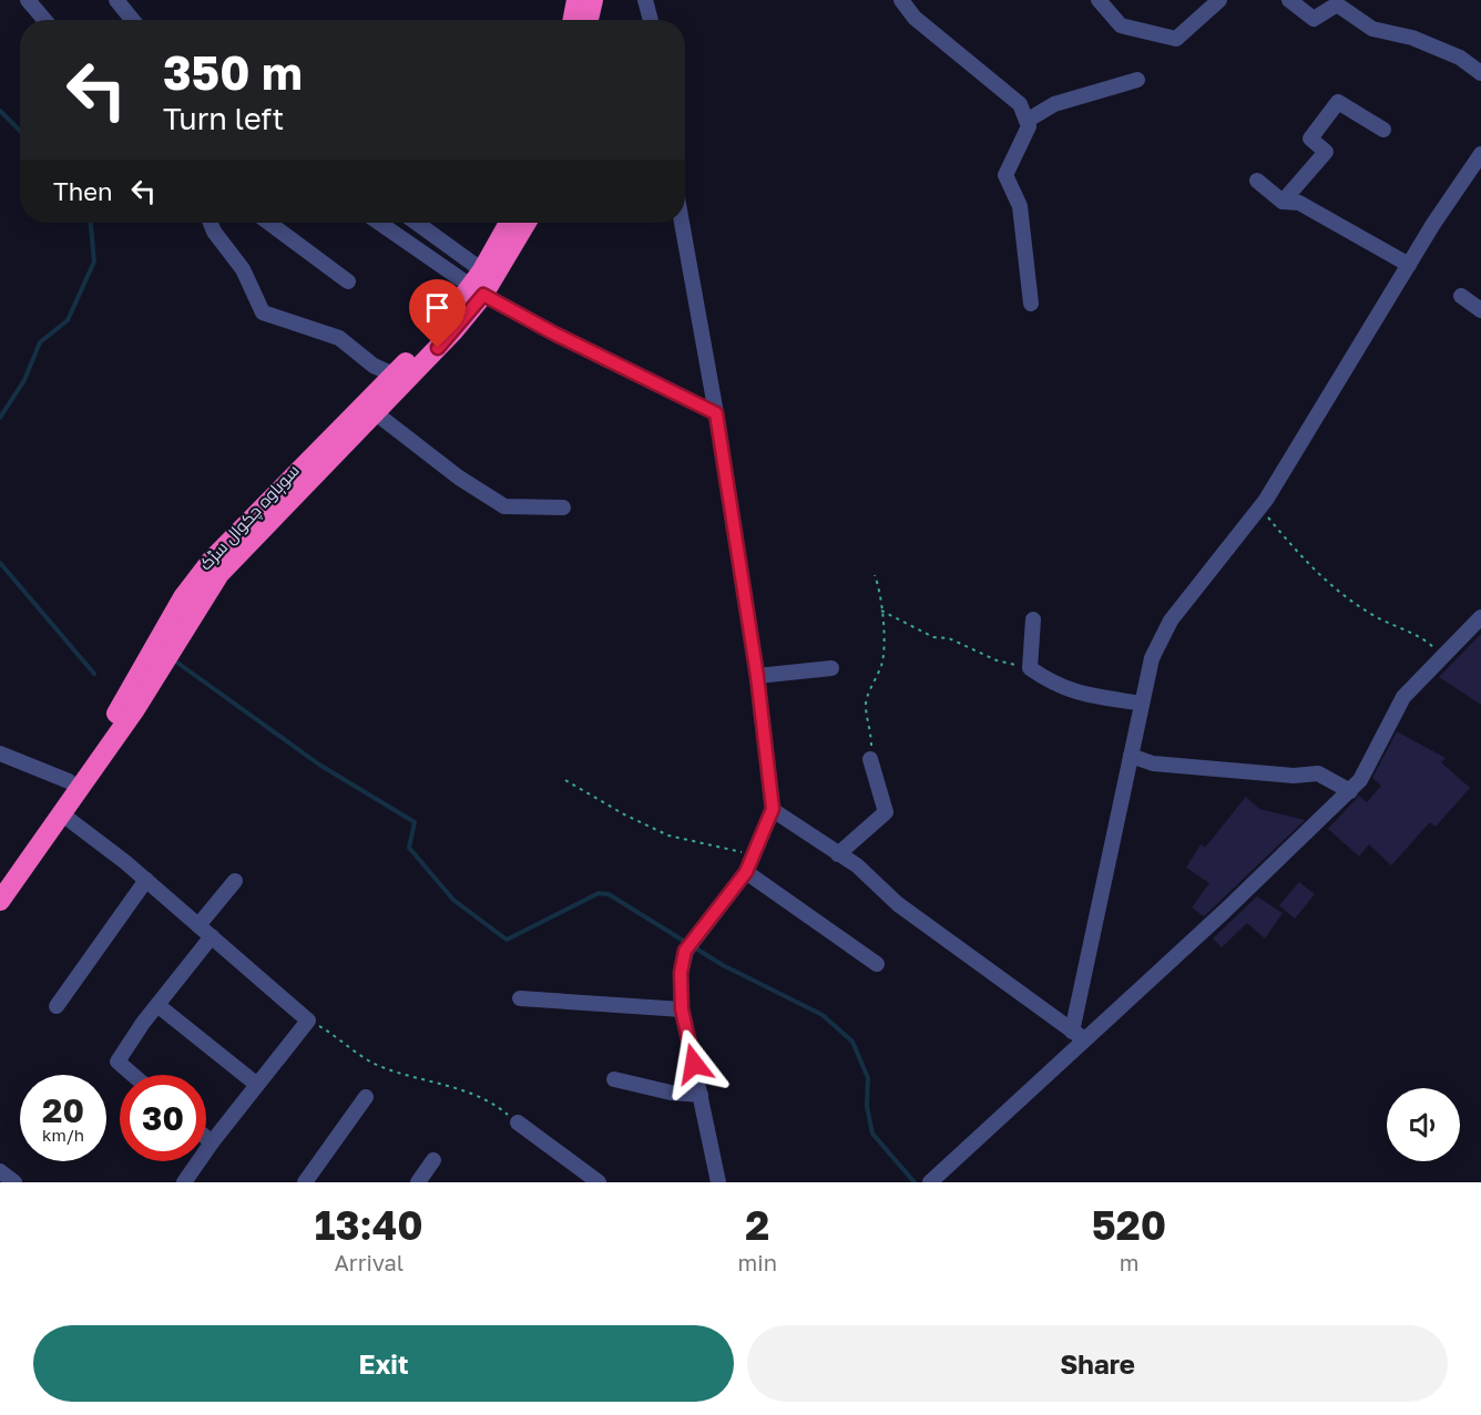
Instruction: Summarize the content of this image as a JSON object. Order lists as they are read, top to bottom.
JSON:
{
  "streets": {
    "highway": ["سوہاوہ چکوال سڑک"]
  },
  "page": {
    "turn": ["350 m", "Turn left"],
    "then": "Then",
    "speed": "20 km/h",
    "limit": "30",
    "eta": [
      "13:40",
      "Arrival",
      "2",
      "min",
      "520",
      "m"
    ],
    "buttons": ["Exit", "Share"]
  }
}
